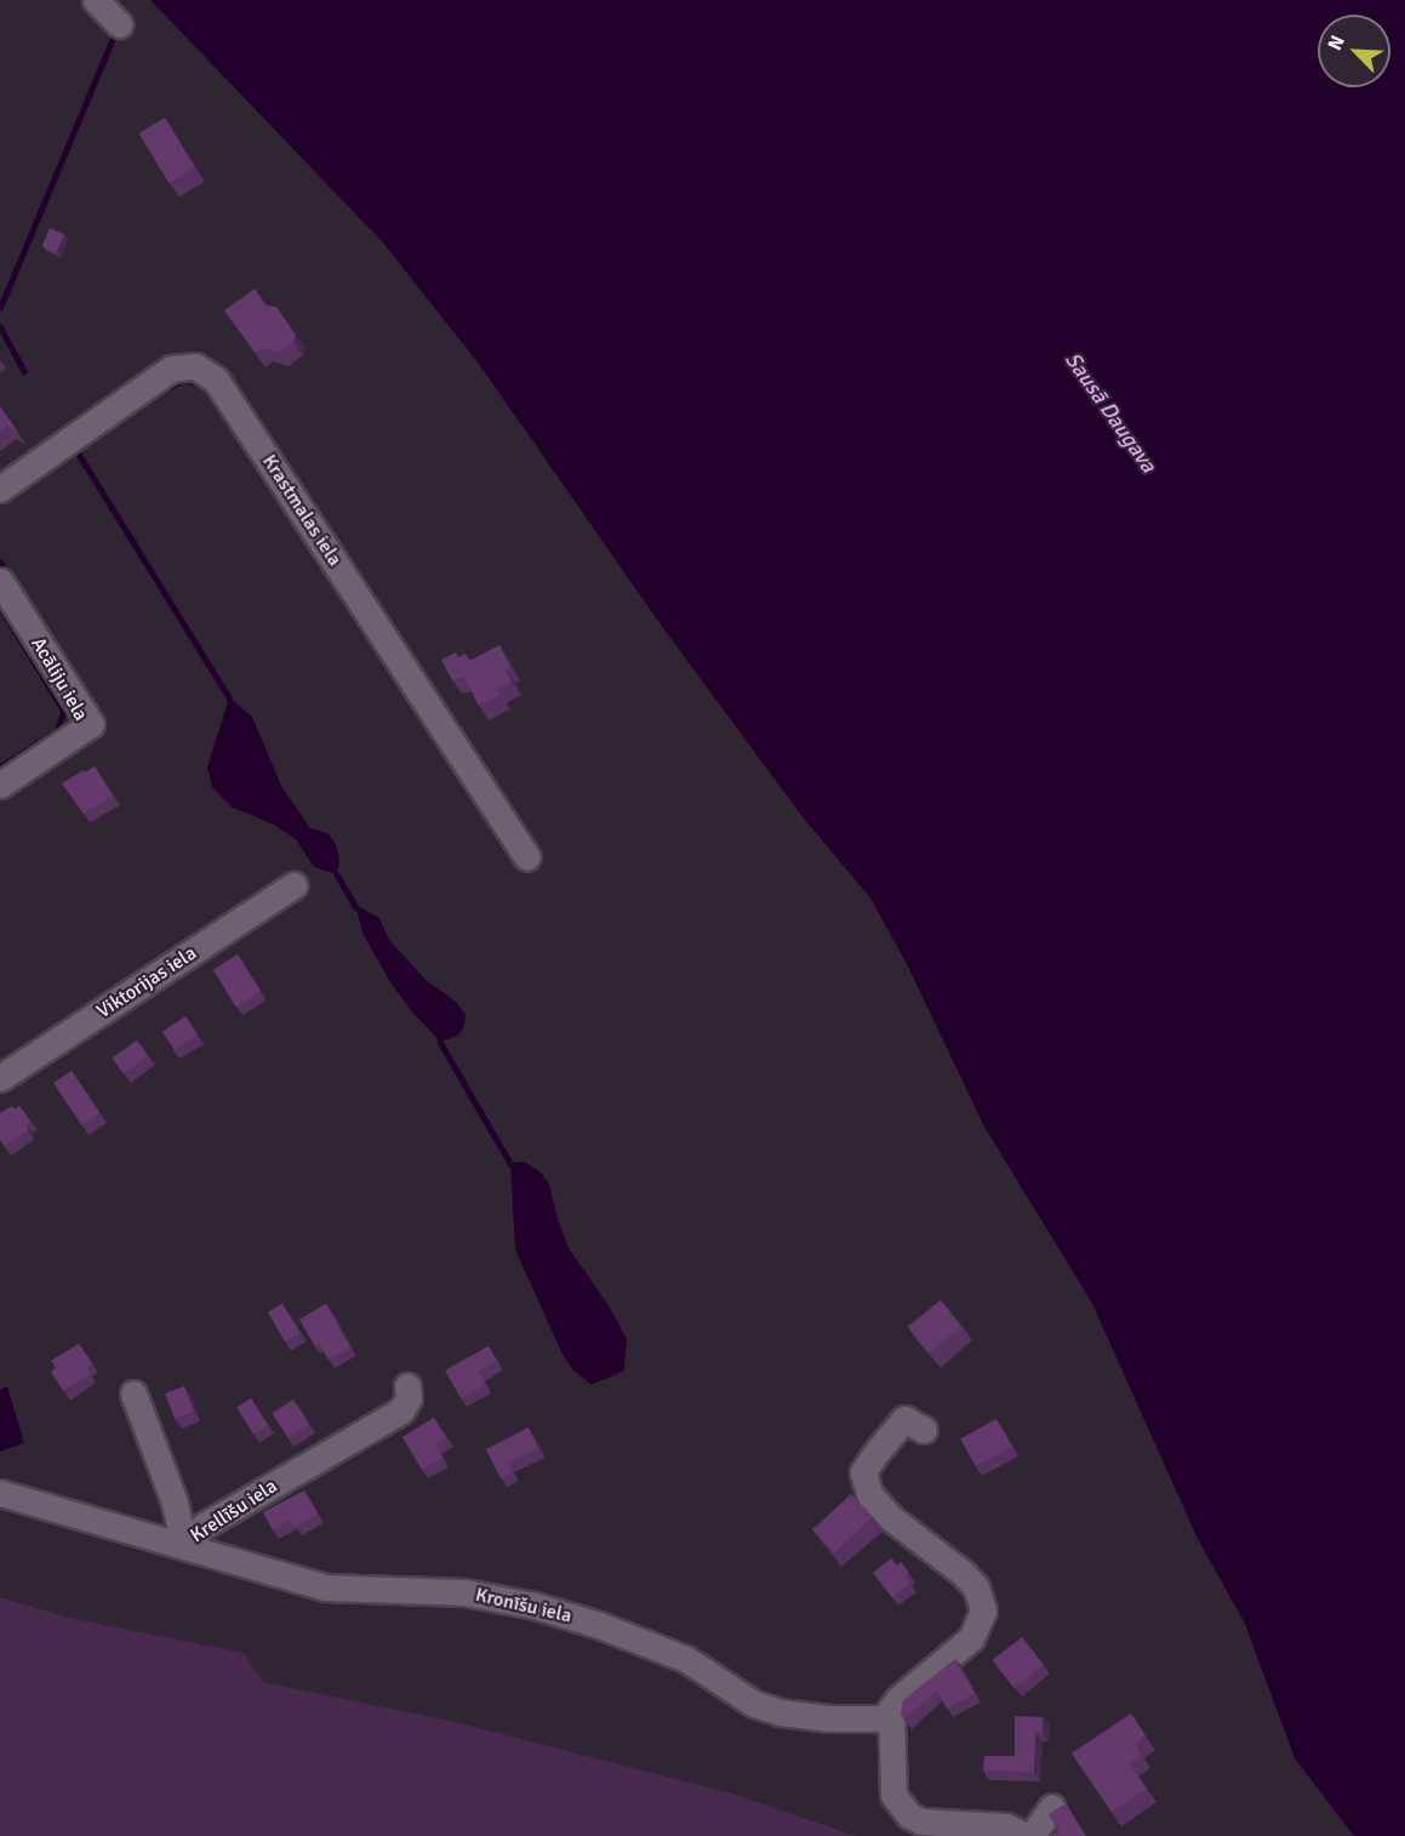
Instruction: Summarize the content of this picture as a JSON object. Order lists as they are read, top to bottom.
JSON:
{
  "streets": {
    "street": [
      "Krastmalas iela",
      "Acāliju iela",
      "Viktorijas iela",
      "Krellīšu iela",
      "Kronīšu iela"
    ]
  },
  "crossings": [
    ["Krellīšu iela", "Kronīšu iela"]
  ],
  "water": ["Sausā Daugava"],
  "north": "top left"
}
